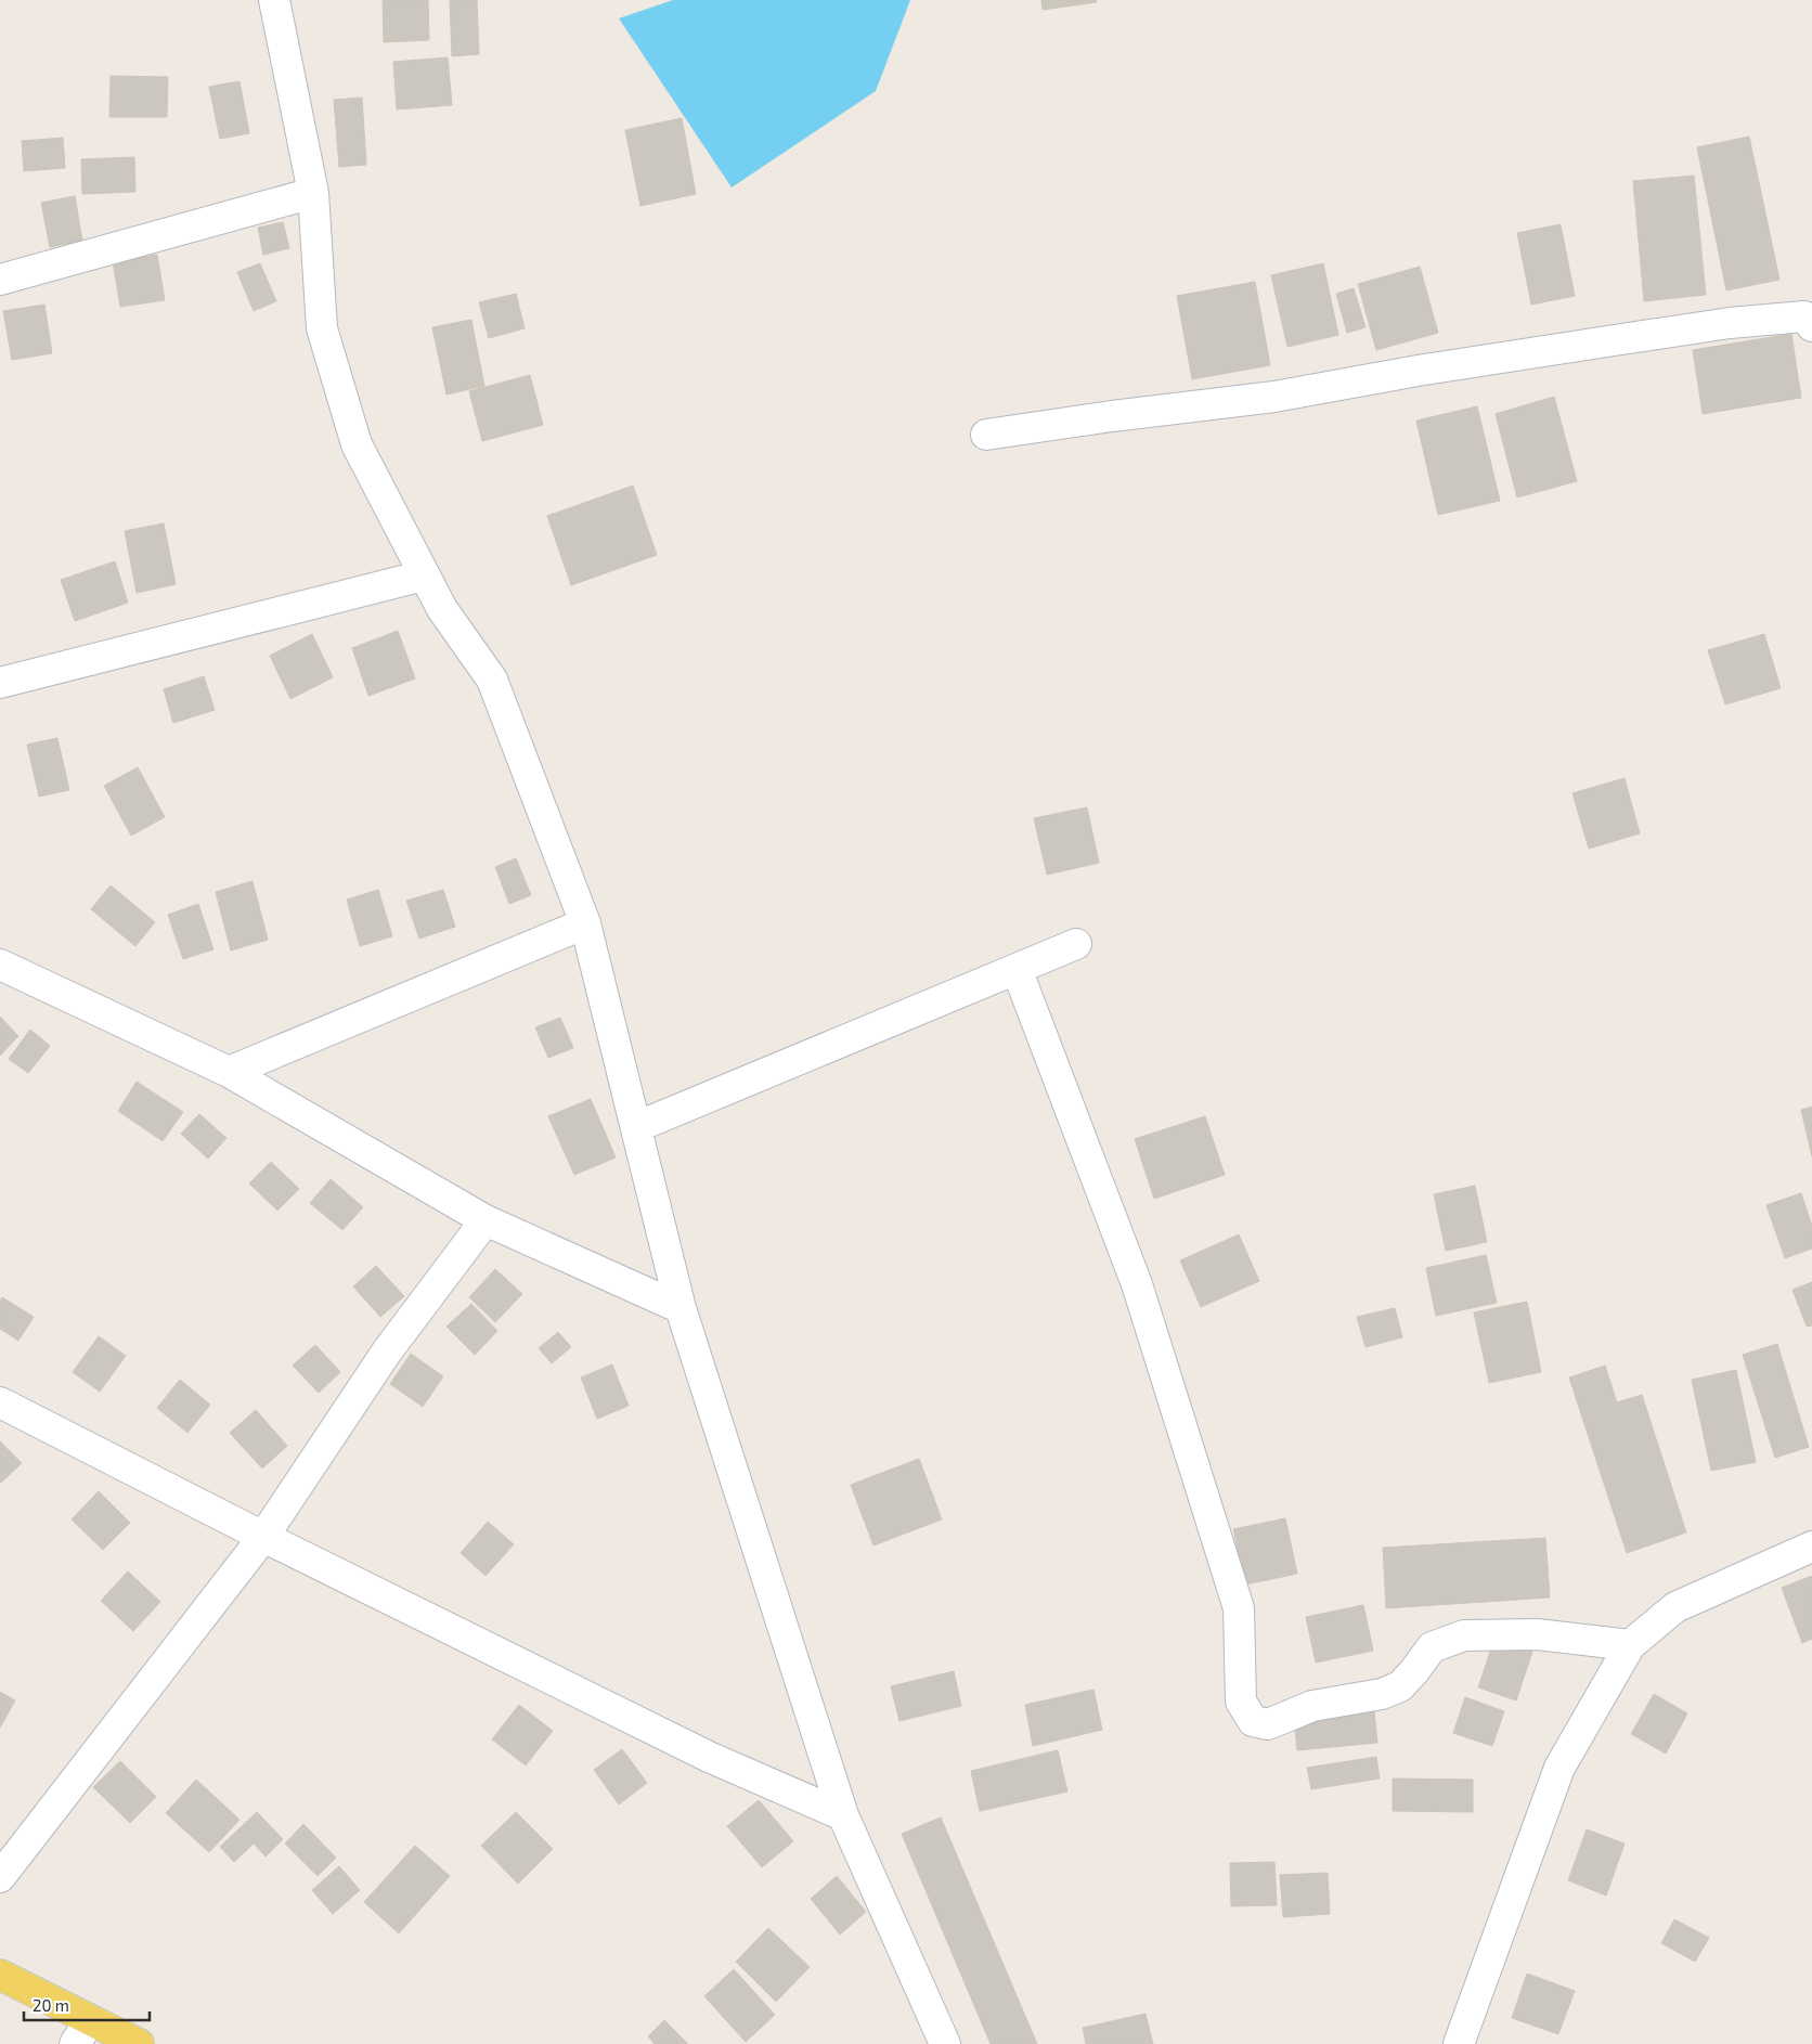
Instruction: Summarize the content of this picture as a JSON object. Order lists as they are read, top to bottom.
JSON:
{
  "scale_bar": "20 m"
}
